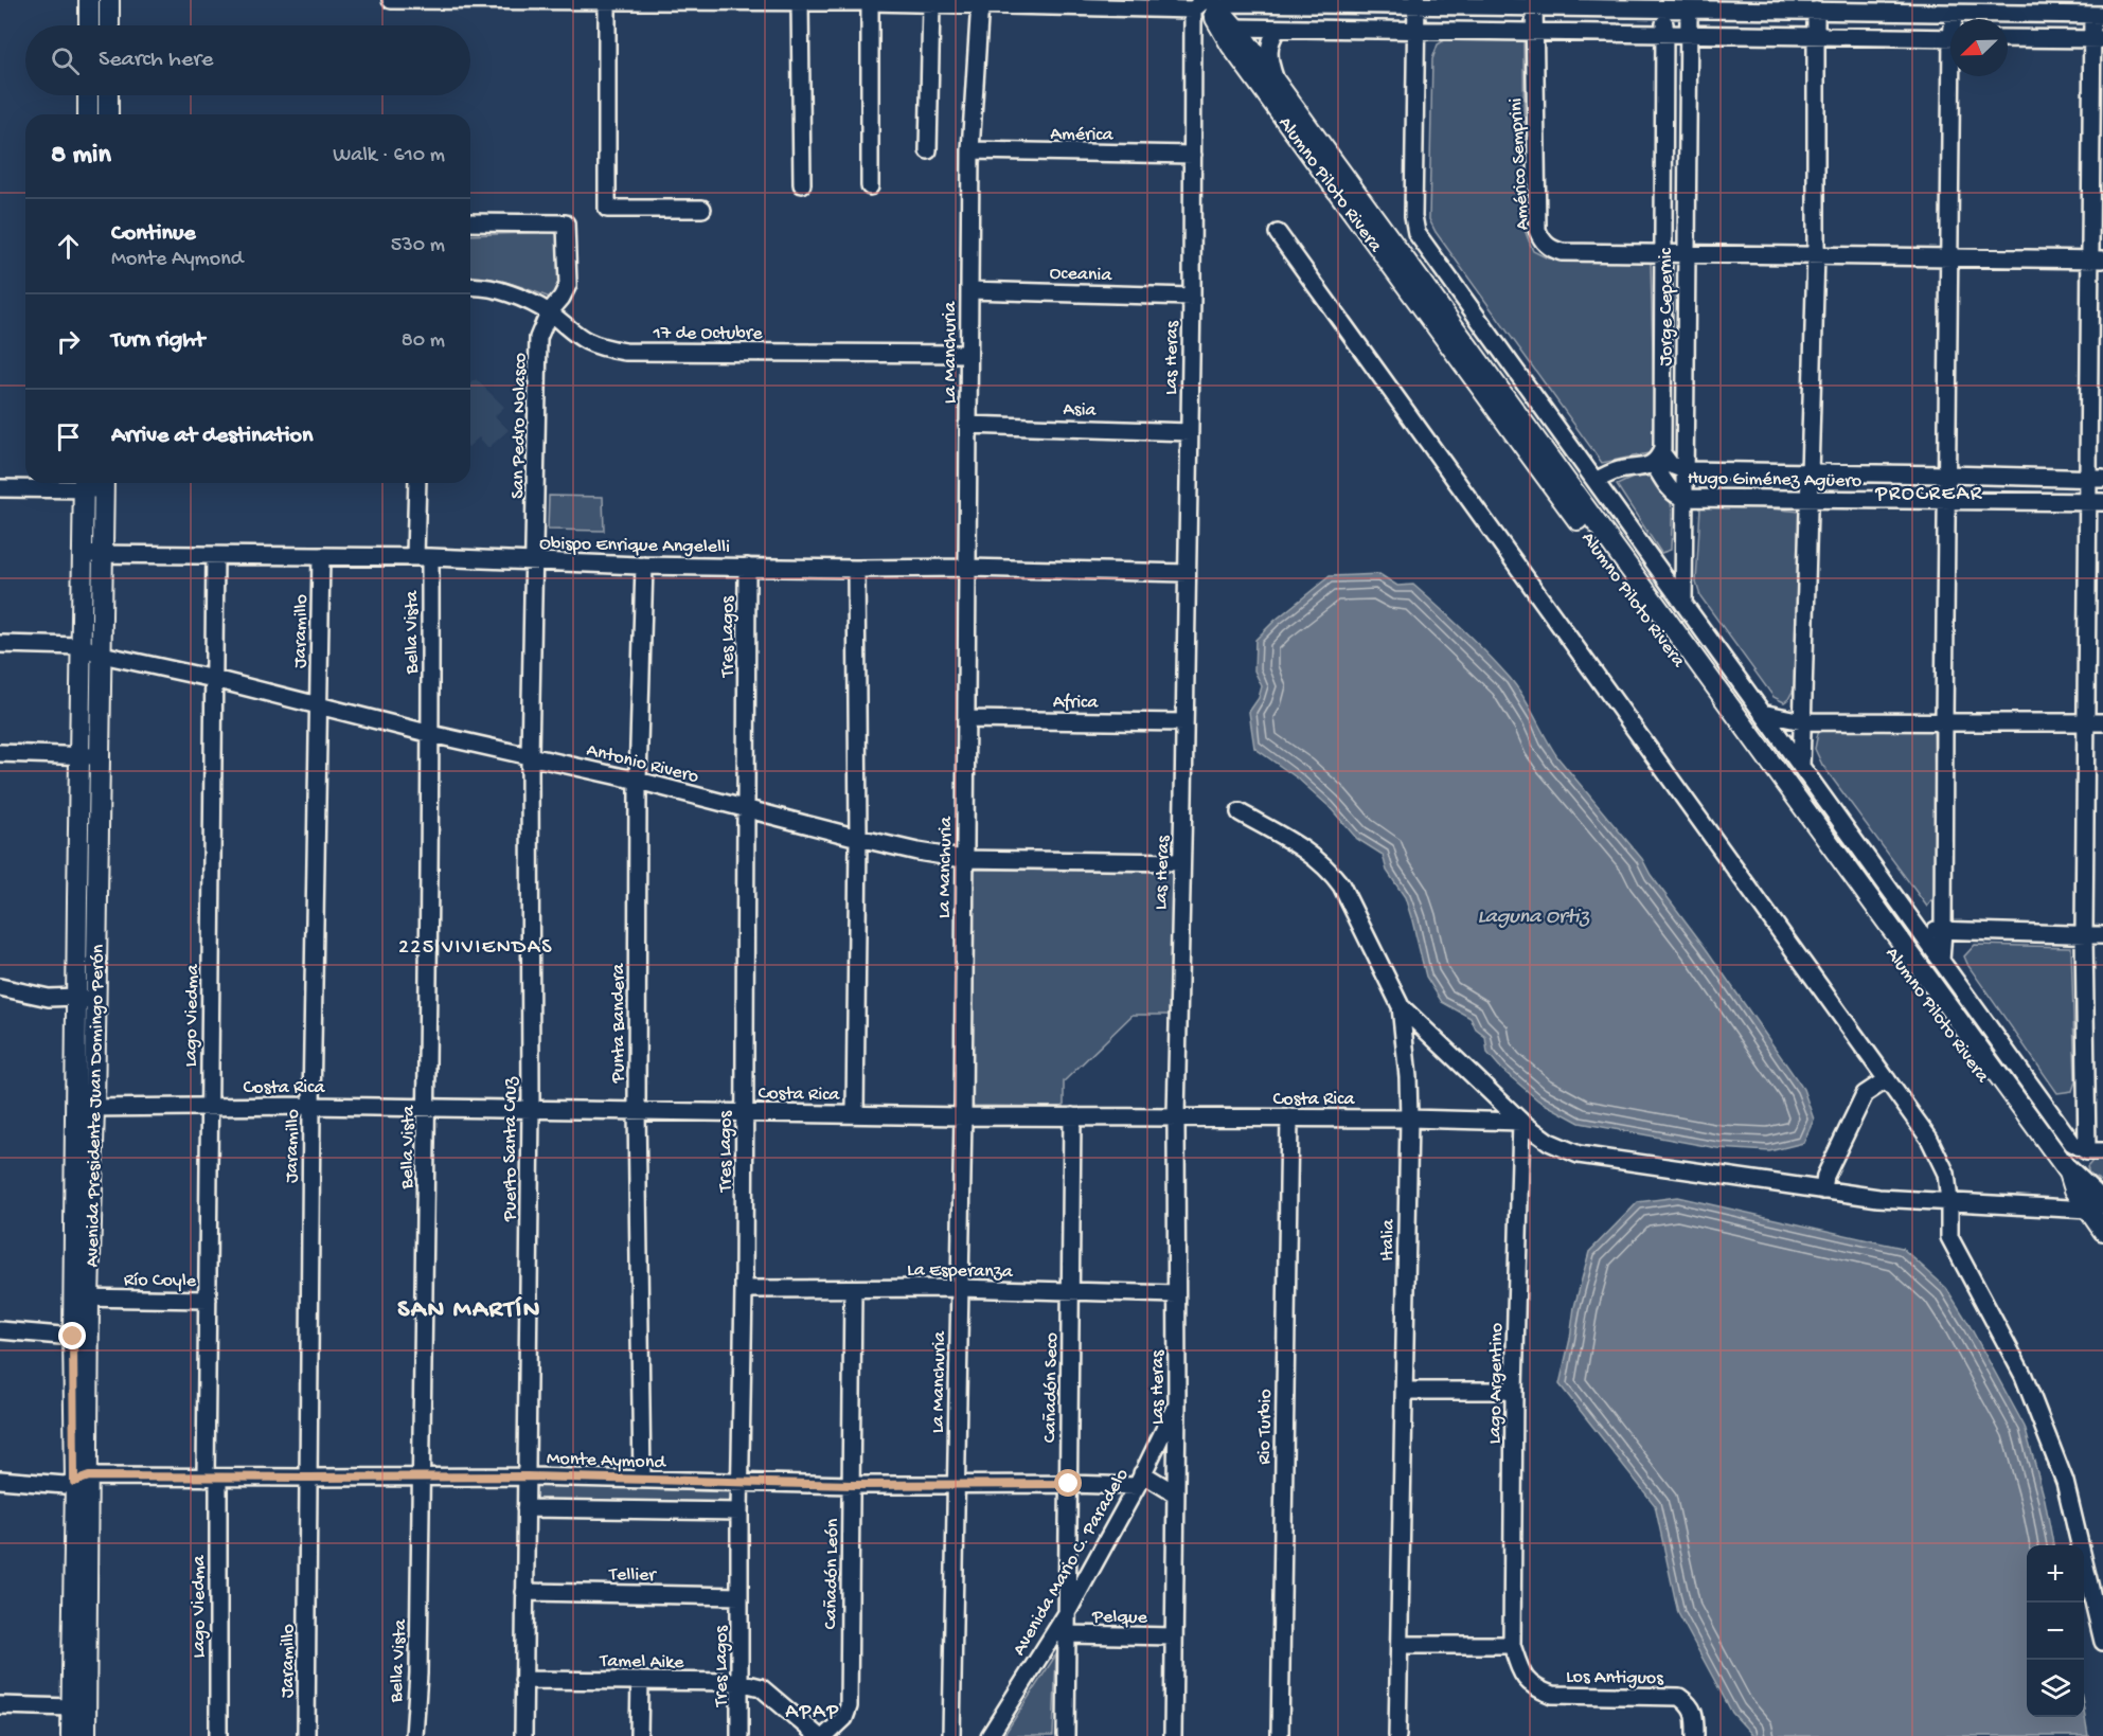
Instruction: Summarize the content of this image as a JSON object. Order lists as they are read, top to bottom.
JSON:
{
  "streets": {
    "main road": ["Alumno Piloto Rivera", "Avenida Presidente Juan Domingo Perón"],
    "street": [
      "América",
      "Américo Semprini",
      "Oceania",
      "Jorge Cepernic",
      "17 de Octubre",
      "La Manchuria",
      "Las Heras",
      "Asia",
      "San Pedro Nolasco",
      "Hugo Giménez Agüero",
      "Obispo Enrique Angelelli",
      "Jaramillo",
      "Bella Vista",
      "Tres Lagos",
      "Africa",
      "Antonio Rivero",
      "Lago Viedma",
      "Punta Bandera",
      "Costa Rica",
      "Puerto Santa Cruz",
      "Italia",
      "La Esperanza",
      "Río Coyle",
      "Lago Argentino",
      "Cañadón Seco",
      "Rio Turbio",
      "Monte Aymond",
      "Avenida Mario C. Paradelo",
      "Tellier",
      "Cañadón León",
      "Pelque",
      "Tamel Aike",
      "Los Antiguos"
    ]
  },
  "crossings": [
    ["América", "La Manchuria"],
    ["América", "Las Heras"],
    ["Américo Semprini", "Jorge Cepernic"],
    ["Alumno Piloto Rivera", "Las Heras"],
    ["Oceania", "La Manchuria"],
    ["Oceania", "Las Heras"],
    ["Jorge Cepernic", "Hugo Giménez Agüero"],
    ["17 de Octubre", "La Manchuria"],
    ["17 de Octubre", "San Pedro Nolasco"],
    ["La Manchuria", "Asia"],
    ["La Manchuria", "Obispo Enrique Angelelli"],
    ["La Manchuria", "Africa"],
    ["La Manchuria", "Antonio Rivero"],
    ["La Manchuria", "Costa Rica"],
    ["La Manchuria", "La Esperanza"],
    ["La Manchuria", "Monte Aymond"],
    ["Las Heras", "Asia"],
    ["Las Heras", "Obispo Enrique Angelelli"],
    ["Las Heras", "Africa"],
    ["Las Heras", "Antonio Rivero"],
    ["Las Heras", "Costa Rica"],
    ["Las Heras", "La Esperanza"],
    ["Las Heras", "Avenida Mario C. Paradelo"],
    ["Las Heras", "Pelque"],
    ["San Pedro Nolasco", "Obispo Enrique Angelelli"],
    ["San Pedro Nolasco", "Puerto Santa Cruz"],
    ["Obispo Enrique Angelelli", "Jaramillo"],
    ["Obispo Enrique Angelelli", "Bella Vista"],
    ["Obispo Enrique Angelelli", "Tres Lagos"],
    ["Obispo Enrique Angelelli", "Lago Viedma"],
    ["Obispo Enrique Angelelli", "Punta Bandera"],
    ["Obispo Enrique Angelelli", "Avenida Presidente Juan Domingo Perón"],
    ["Obispo Enrique Angelelli", "Puerto Santa Cruz"],
    ["Jaramillo", "Antonio Rivero"],
    ["Jaramillo", "Costa Rica"],
    ["Jaramillo", "Monte Aymond"],
    ["Bella Vista", "Antonio Rivero"],
    ["Bella Vista", "Costa Rica"],
    ["Bella Vista", "Monte Aymond"],
    ["Tres Lagos", "Antonio Rivero"],
    ["Tres Lagos", "Costa Rica"],
    ["Tres Lagos", "La Esperanza"],
    ["Tres Lagos", "Monte Aymond"],
    ["Tres Lagos", "Tellier"],
    ["Tres Lagos", "Tamel Aike"],
    ["Antonio Rivero", "Lago Viedma"],
    ["Antonio Rivero", "Punta Bandera"],
    ["Antonio Rivero", "Avenida Presidente Juan Domingo Perón"],
    ["Antonio Rivero", "Puerto Santa Cruz"],
    ["Lago Viedma", "Costa Rica"],
    ["Lago Viedma", "Río Coyle"],
    ["Lago Viedma", "Monte Aymond"],
    ["Punta Bandera", "Costa Rica"],
    ["Punta Bandera", "Monte Aymond"],
    ["Costa Rica", "Avenida Presidente Juan Domingo Perón"],
    ["Costa Rica", "Puerto Santa Cruz"],
    ["Costa Rica", "Italia"],
    ["Costa Rica", "Lago Argentino"],
    ["Costa Rica", "Cañadón Seco"],
    ["Costa Rica", "Rio Turbio"],
    ["Avenida Presidente Juan Domingo Perón", "Río Coyle"],
    ["Avenida Presidente Juan Domingo Perón", "Monte Aymond"],
    ["Puerto Santa Cruz", "Monte Aymond"],
    ["Puerto Santa Cruz", "Tellier"],
    ["Puerto Santa Cruz", "Tamel Aike"],
    ["La Esperanza", "Cañadón Seco"],
    ["La Esperanza", "Cañadón León"],
    ["Lago Argentino", "Los Antiguos"],
    ["Cañadón Seco", "Monte Aymond"],
    ["Cañadón Seco", "Avenida Mario C. Paradelo"],
    ["Cañadón Seco", "Pelque"],
    ["Monte Aymond", "Avenida Mario C. Paradelo"],
    ["Monte Aymond", "Cañadón León"]
  ],
  "districts": [
    "PROCREAR",
    "225 VIVIENDAS",
    "SAN MARTÍN",
    "APAP"
  ],
  "water": ["Laguna Ortiz"],
  "north": "bottom left",
  "page": {
    "search": "Search here",
    "heading": ["8 min", "Walk · 610 m"],
    "list": [
      ["Continue", "Monte Aymond", "530 m"],
      ["Turn right", "80 m"],
      "Arrive at destination"
    ],
    "map_buttons": ["+", "−"]
  }
}
